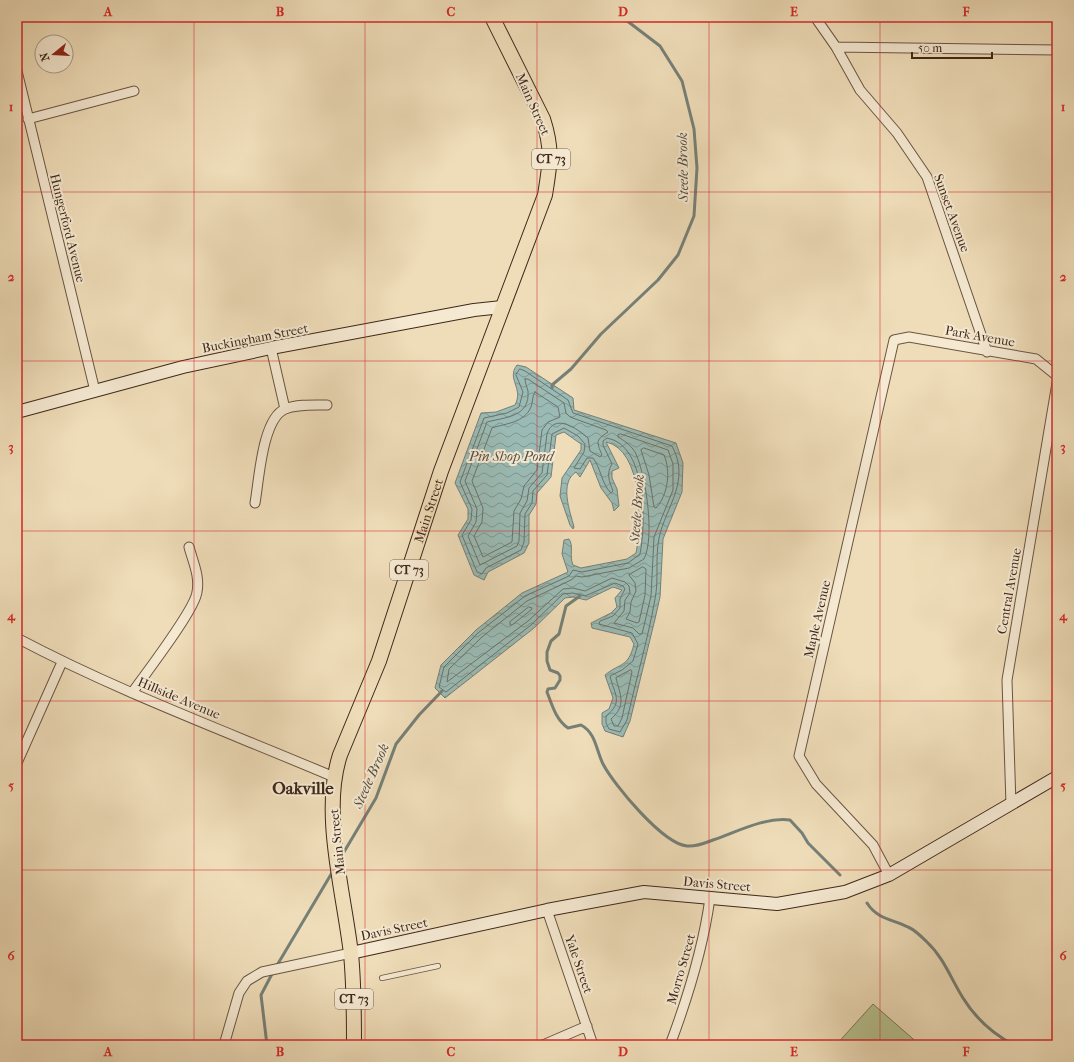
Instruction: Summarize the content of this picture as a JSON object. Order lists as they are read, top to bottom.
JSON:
{
  "streets": {
    "main road": [
      "Main Street",
      "CT 73",
      "Buckingham Street",
      "Davis Street"
    ],
    "street": [
      "Sunset Avenue",
      "Hungerford Avenue",
      "Park Avenue",
      "Central Avenue",
      "Maple Avenue",
      "Hillside Avenue",
      "Yale Street",
      "Morro Street"
    ]
  },
  "crossings": [
    ["Main Street", "Buckingham Street"],
    ["Main Street", "Hillside Avenue"],
    ["Main Street", "Davis Street"],
    ["Sunset Avenue", "Park Avenue"],
    ["Hungerford Avenue", "Buckingham Street"],
    ["Park Avenue", "Maple Avenue"],
    ["Central Avenue", "Davis Street"],
    ["Maple Avenue", "Davis Street"],
    ["Davis Street", "Yale Street"],
    ["Davis Street", "Morro Street"]
  ],
  "districts": ["Oakville"],
  "water": ["Steele Brook", "Pin Shop Pond"],
  "scale_bar": "50 m",
  "north": "left",
  "grid": {
    "columns": [
      "A",
      "B",
      "C",
      "D",
      "E",
      "F"
    ],
    "rows": [
      "1",
      "2",
      "3",
      "4",
      "5",
      "6"
    ]
  }
}
